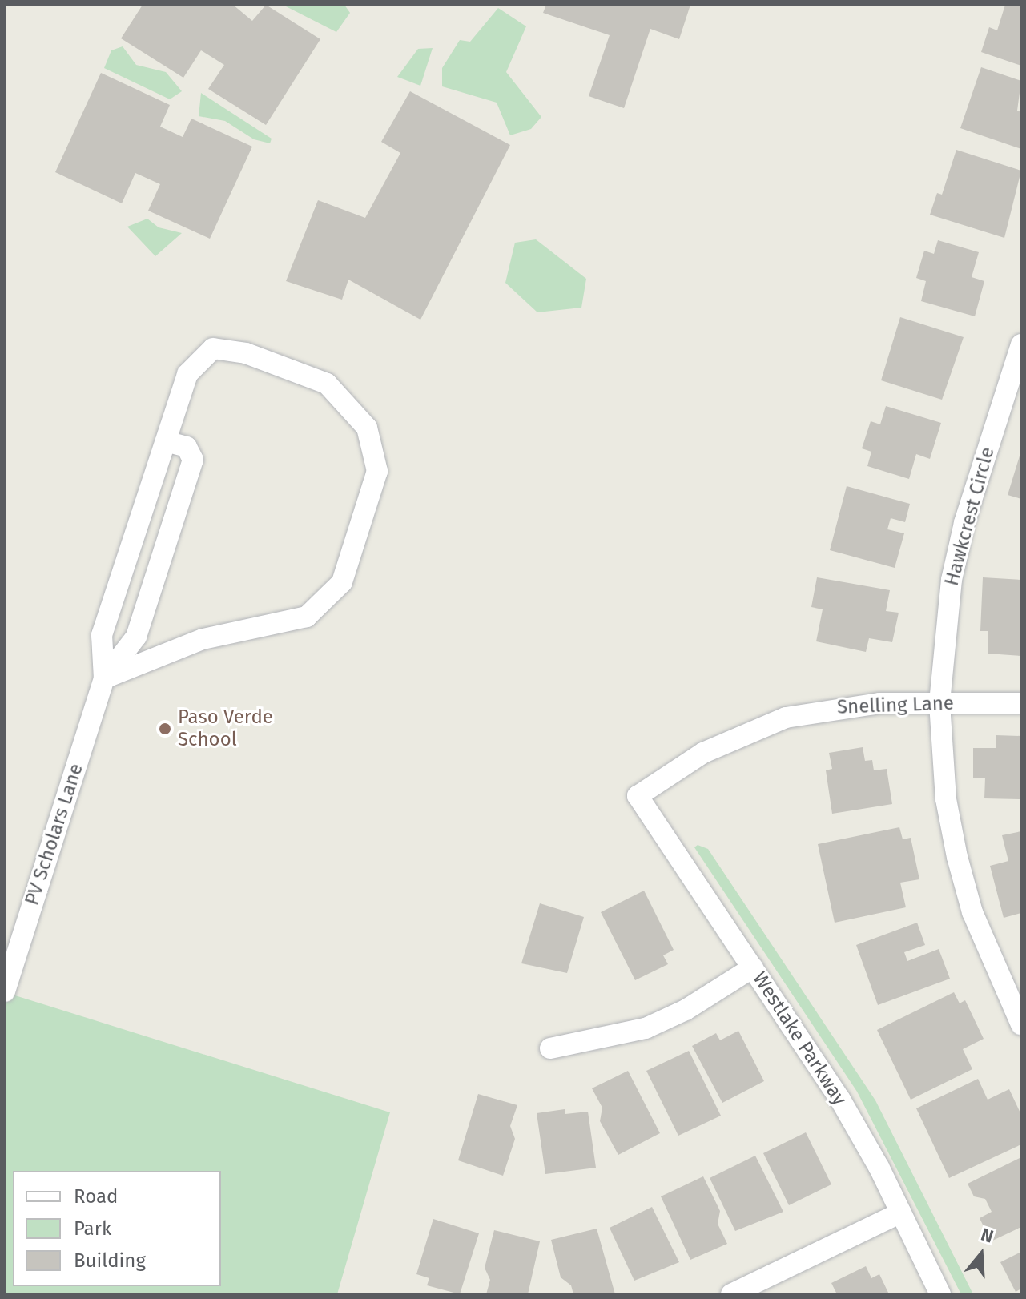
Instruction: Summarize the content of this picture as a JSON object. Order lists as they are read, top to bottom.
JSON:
{
  "streets": {
    "street": [
      "Hawkcrest Circle",
      "Snelling Lane",
      "PV Scholars Lane",
      "Westlake Parkway"
    ]
  },
  "crossings": [
    ["Hawkcrest Circle", "Snelling Lane"],
    ["Snelling Lane", "Westlake Parkway"]
  ],
  "places": ["Paso Verde School"],
  "legend": ["Road", "Park", "Building"],
  "north": "top"
}
